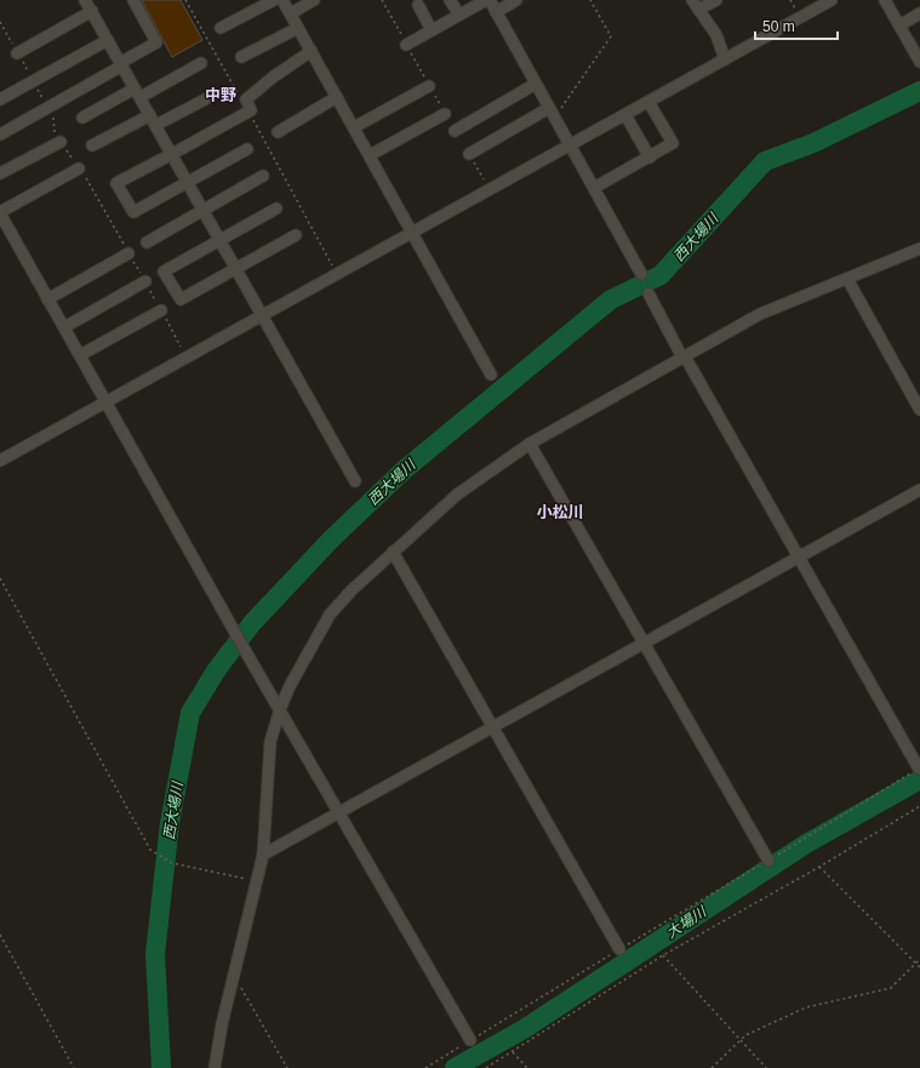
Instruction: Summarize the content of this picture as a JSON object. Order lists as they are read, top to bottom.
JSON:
{
  "districts": ["中野", "小松川"],
  "water": ["西大場川", "大場川"],
  "scale_bar": "50 m"
}
